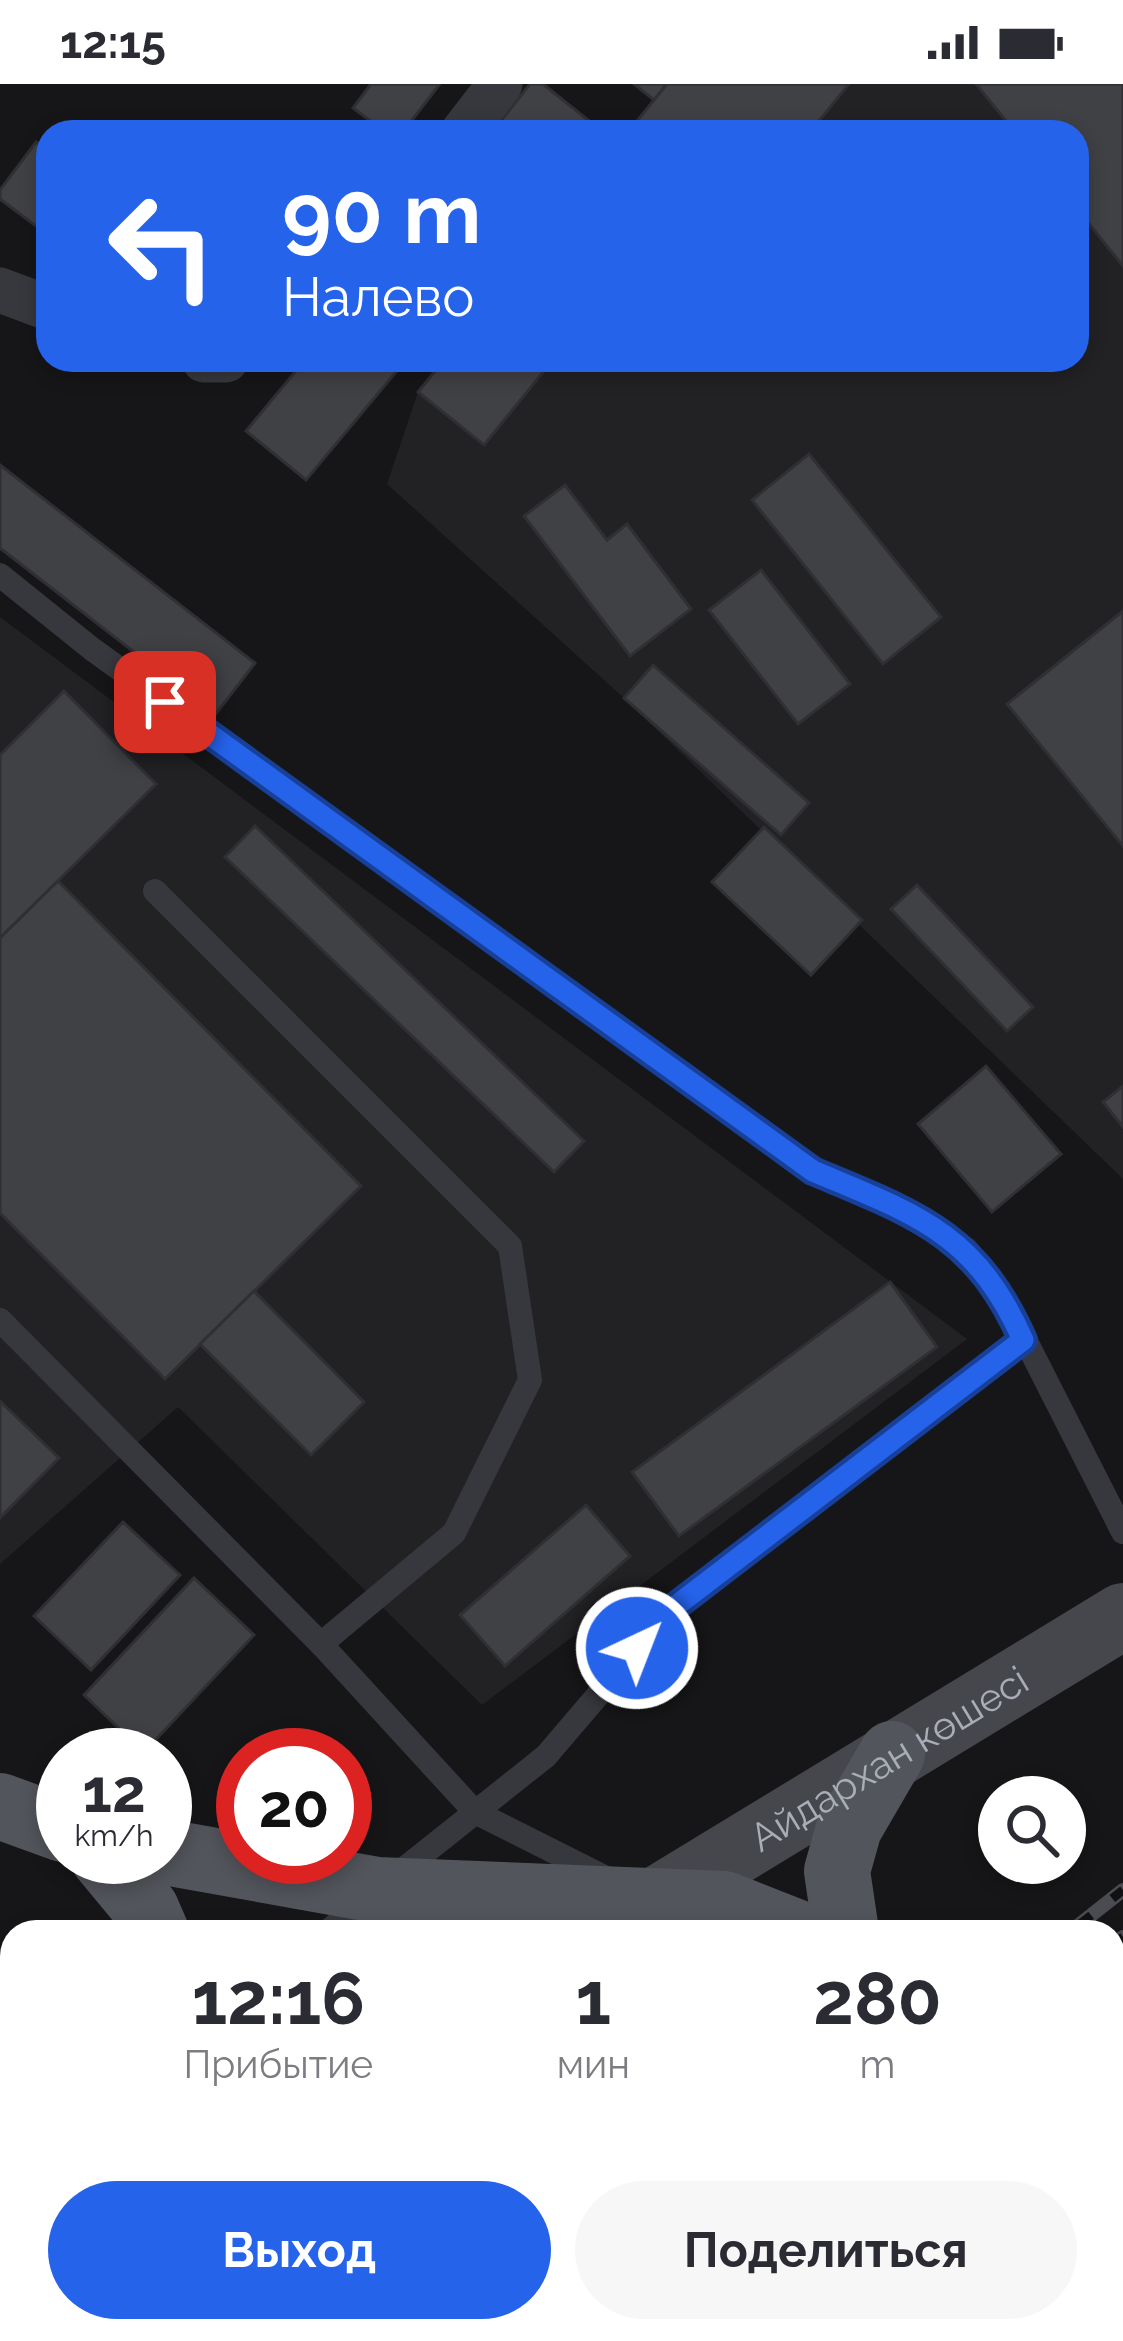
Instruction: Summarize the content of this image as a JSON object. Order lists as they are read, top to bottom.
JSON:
{
  "streets": {
    "street": ["Айдархан көшесі"]
  },
  "page": {
    "status": "12:15",
    "turn": ["90 m", "Налево"],
    "speed": "12 km/h",
    "limit": "20",
    "eta": [
      "12:16",
      "Прибытие",
      "1",
      "мин",
      "280",
      "m"
    ],
    "buttons": ["Выход", "Поделиться"]
  }
}
